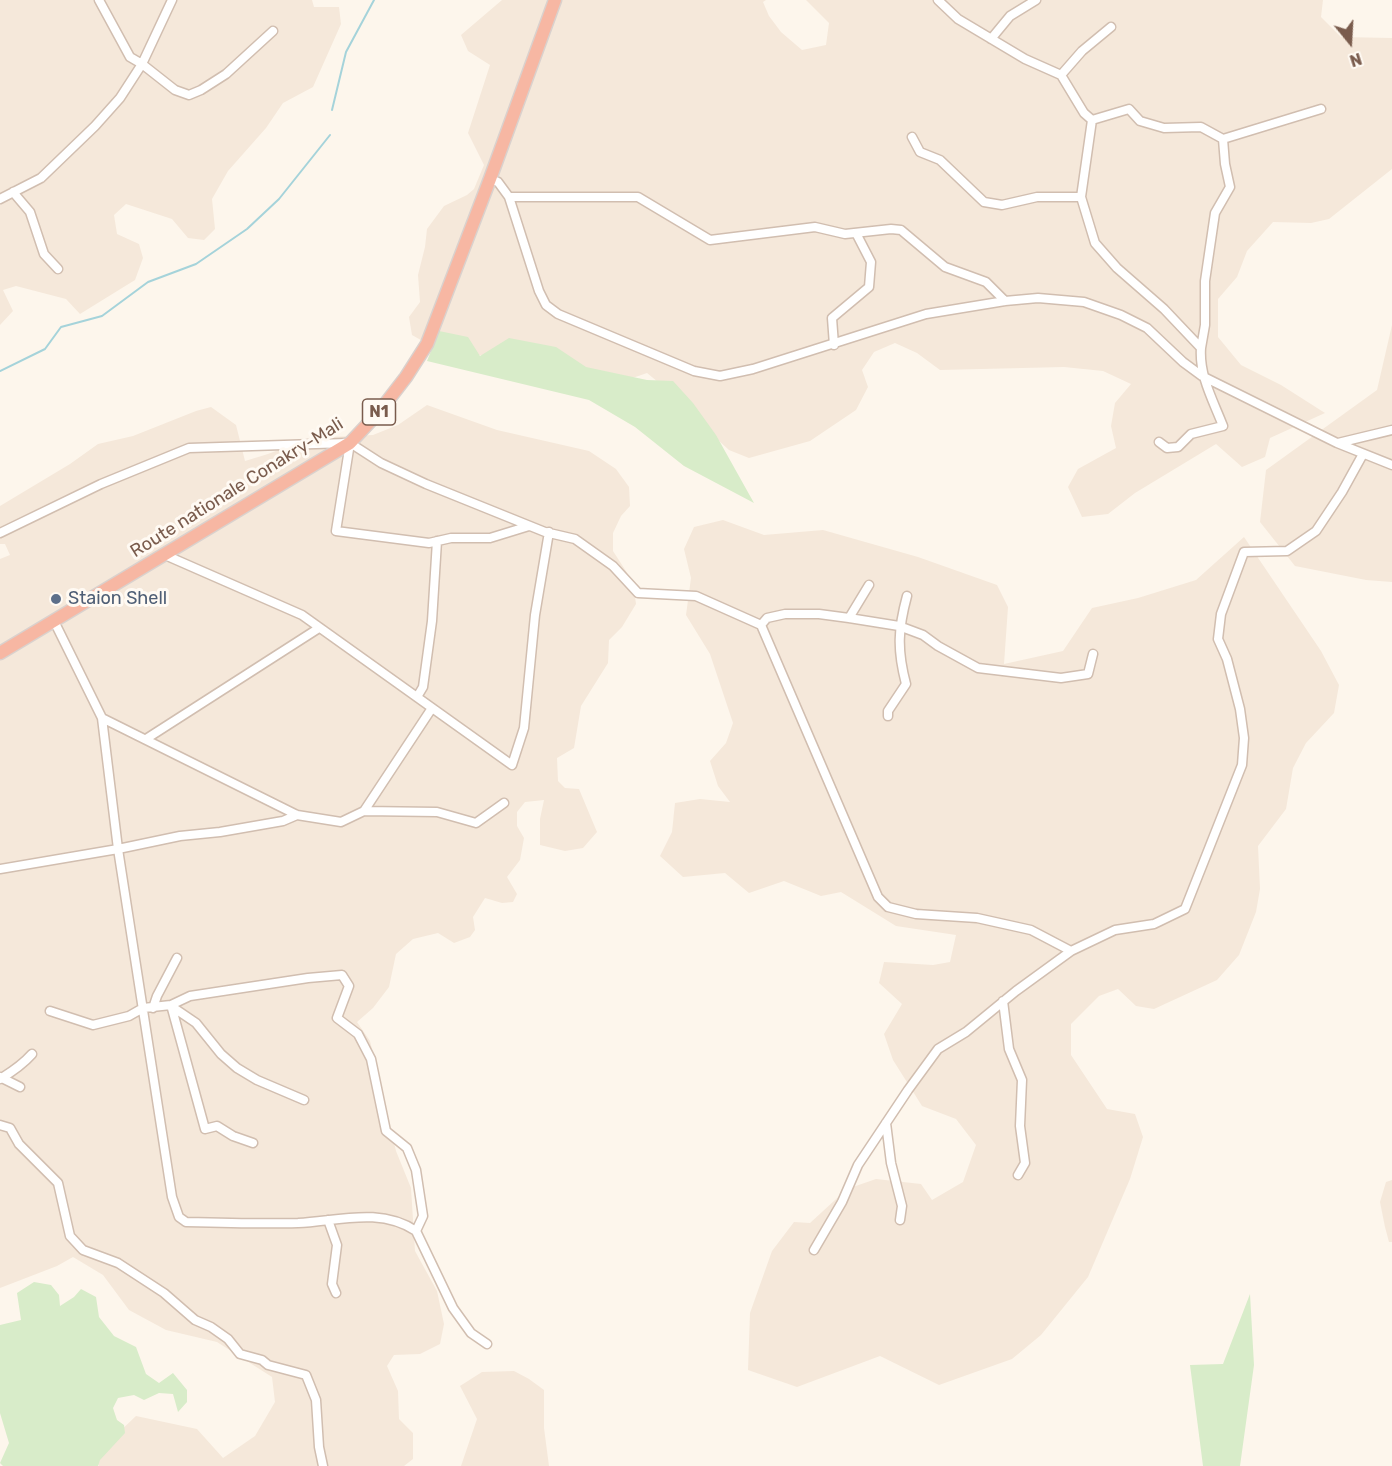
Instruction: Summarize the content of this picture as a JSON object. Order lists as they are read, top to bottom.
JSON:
{
  "streets": {
    "highway": ["N1", "Route nationale Conakry-Mali"]
  },
  "places": ["Staion Shell"],
  "north": "bottom"
}
